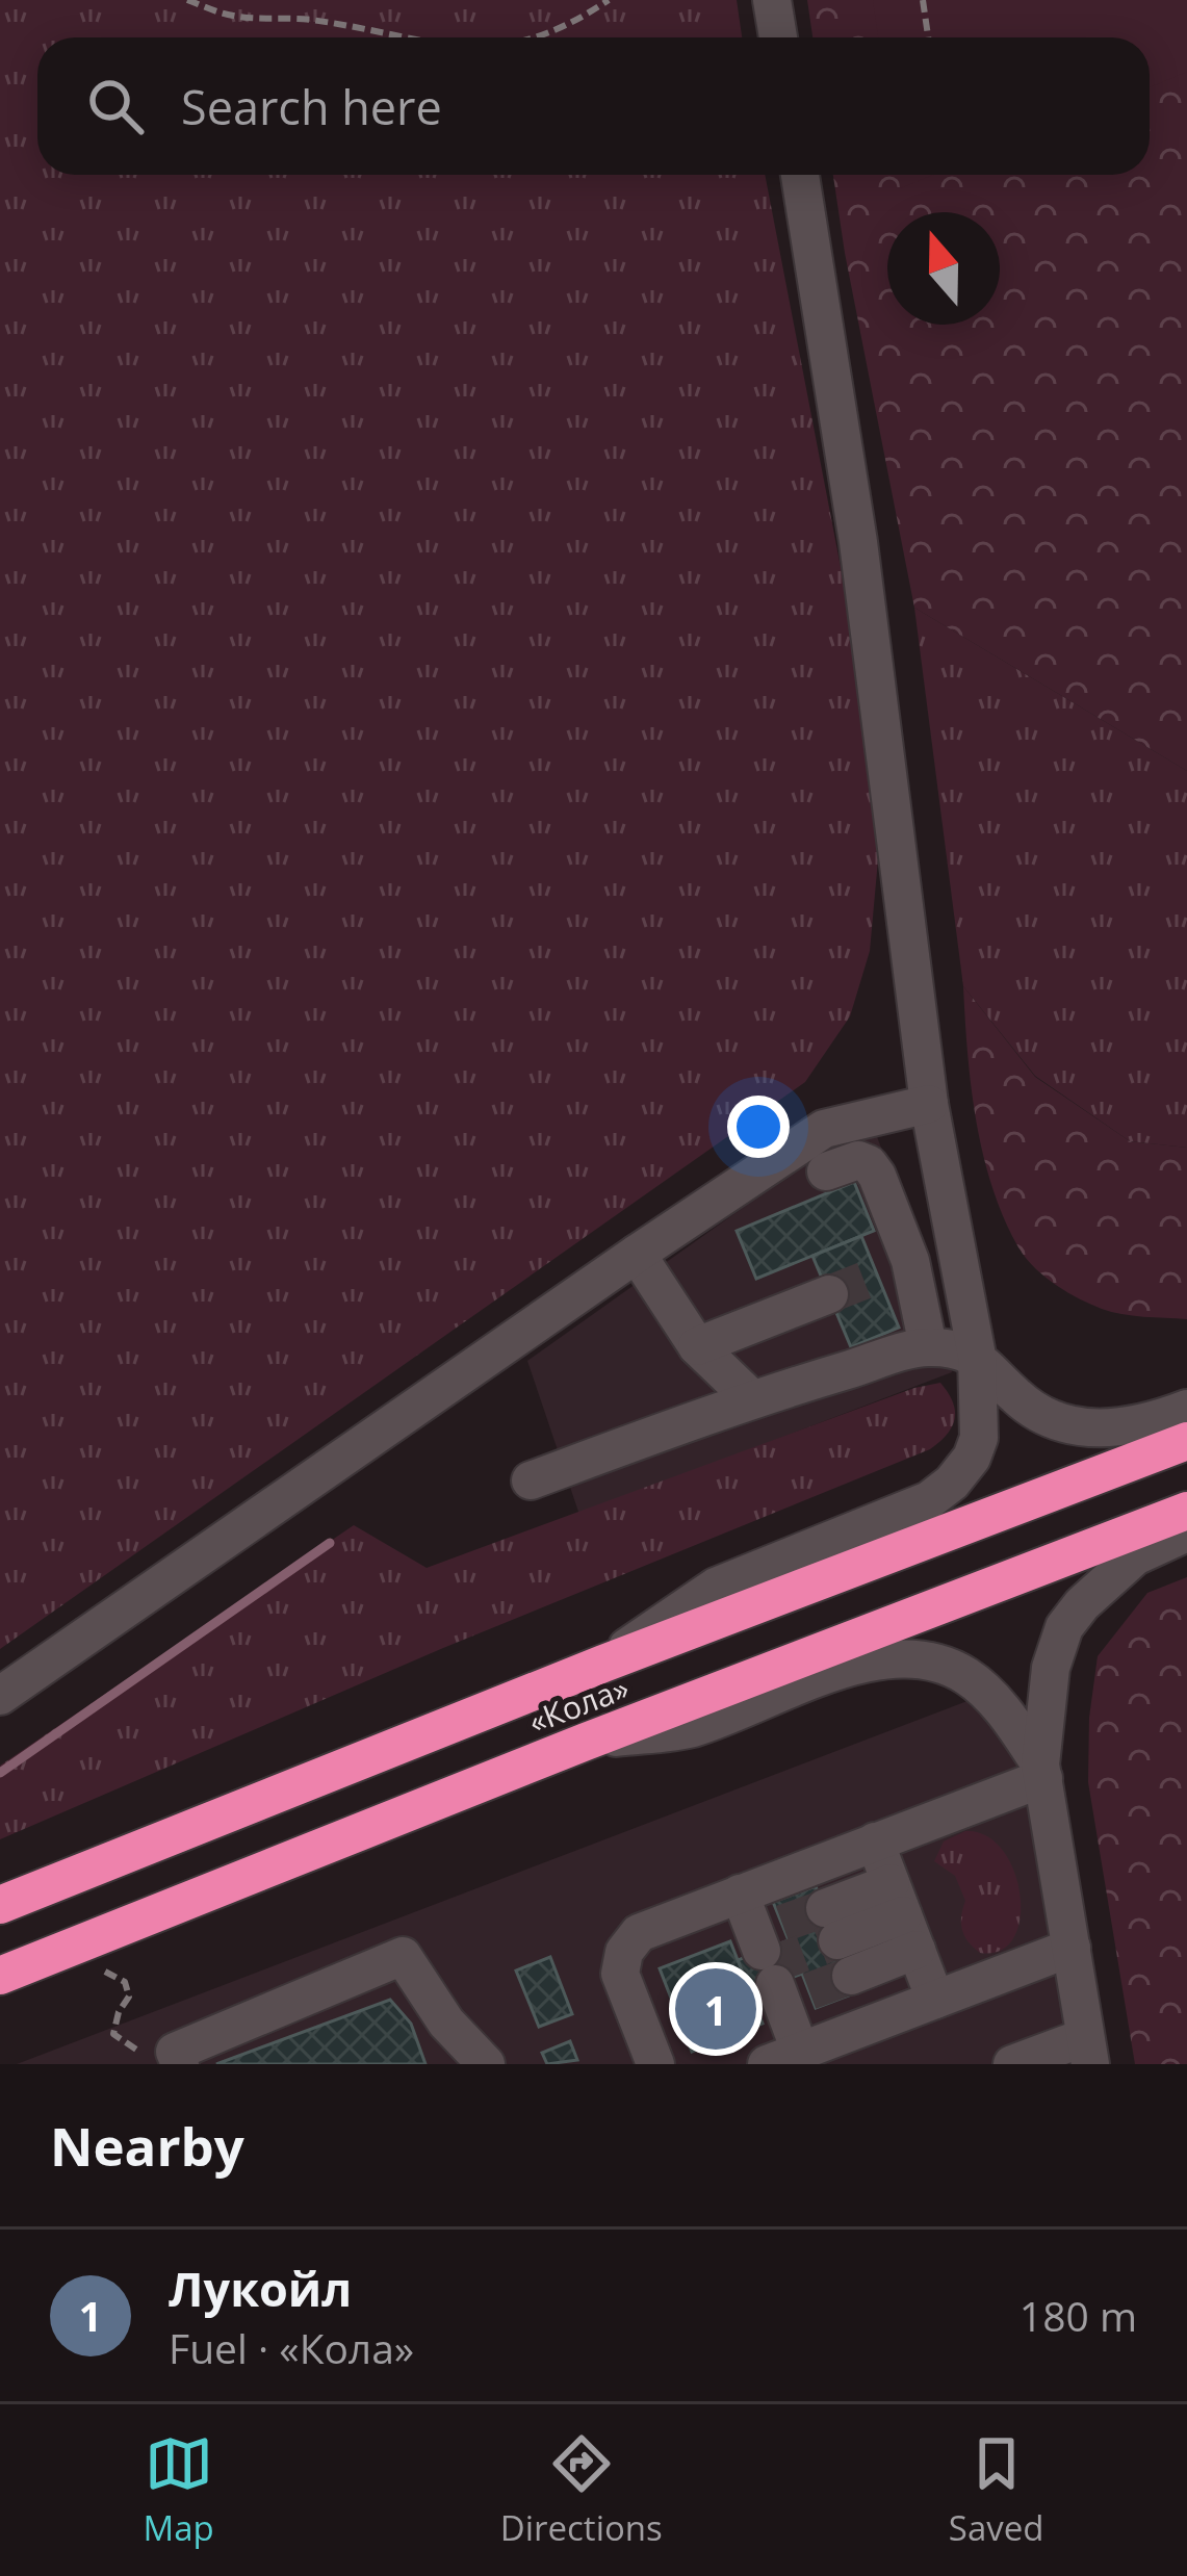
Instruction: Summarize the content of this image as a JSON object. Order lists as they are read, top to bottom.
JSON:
{
  "streets": {
    "highway": ["«Кола»"]
  },
  "north": "top",
  "page": {
    "search": "Search here",
    "pins": "1",
    "heading": "Nearby",
    "list": [
      {
        "mark": "1",
        "name": "Лукойл",
        "note": "Fuel · «Кола»",
        "value": "180 m"
      }
    ],
    "nav": ["Map", "Directions", "Saved"]
  }
}
